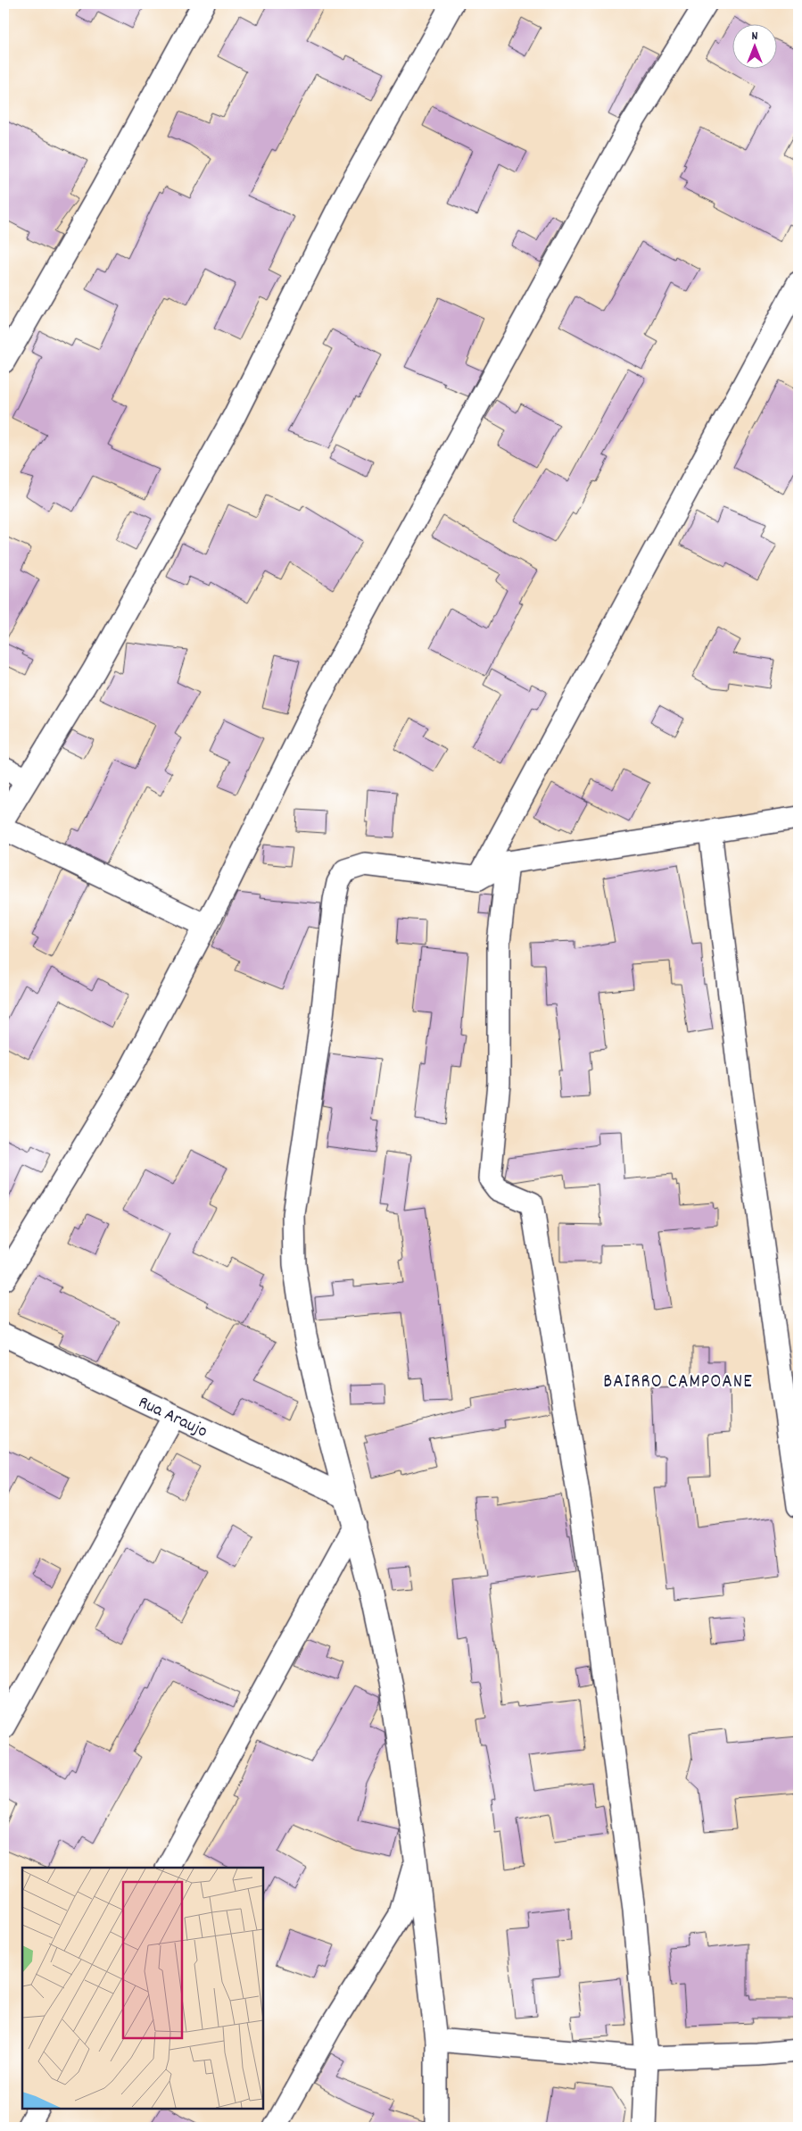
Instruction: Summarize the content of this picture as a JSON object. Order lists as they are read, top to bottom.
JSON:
{
  "streets": {
    "street": ["Rua Araujo"]
  },
  "districts": ["BAIRRO CAMPOANE"],
  "north": "top"
}
